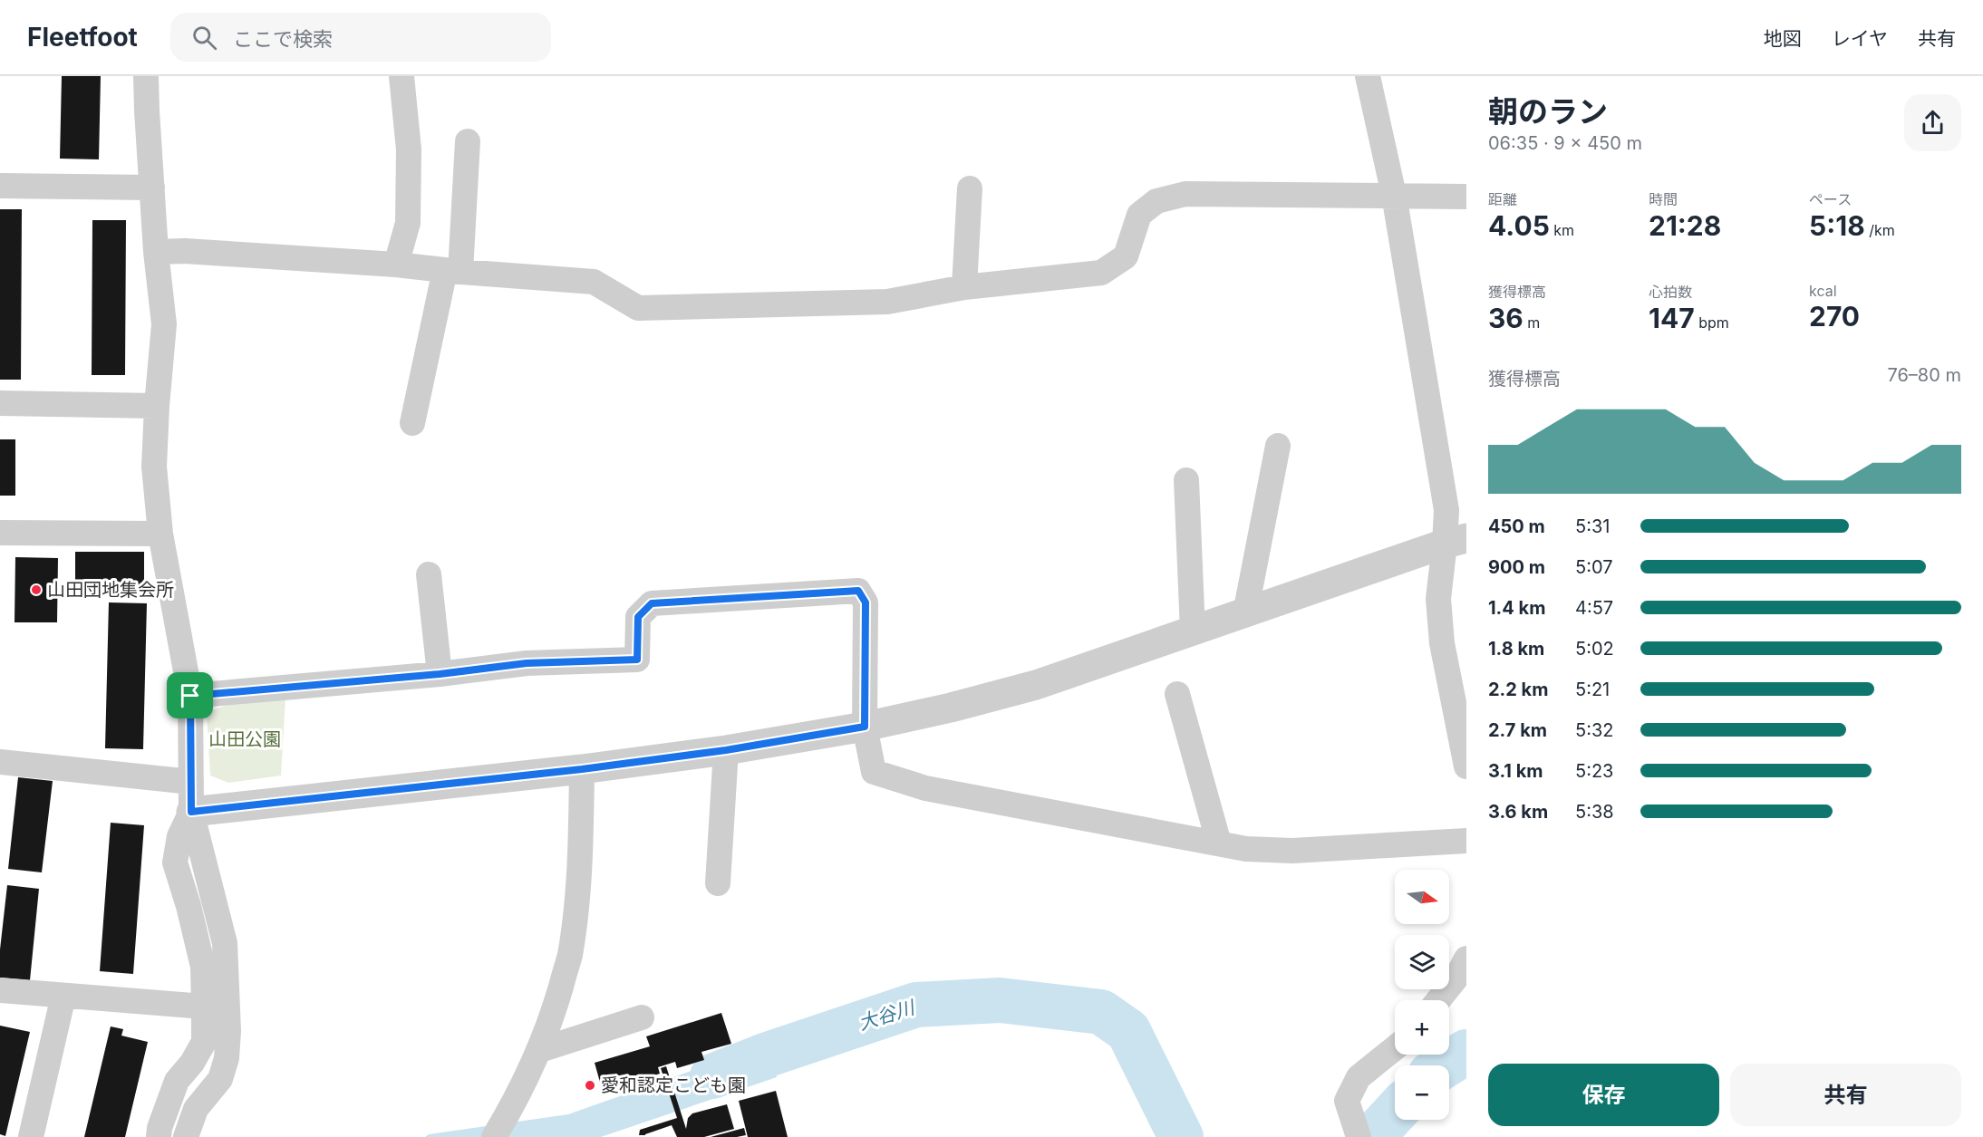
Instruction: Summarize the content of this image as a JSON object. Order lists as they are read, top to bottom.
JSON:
{
  "water": ["大谷川"],
  "parks": ["山田公園"],
  "places": ["山田団地集会所", "愛和認定こども園"],
  "north": "right",
  "page": {
    "header": "Fleetfoot",
    "search": "ここで検索",
    "nav": ["地図", "レイヤ", "共有"],
    "heading": ["朝のラン", "06:35 · 9 × 450 m"],
    "stats": [
      ["距離", "4.05 km"],
      ["時間", "21:28"],
      ["ペース", "5:18 /km"],
      ["獲得標高", "36 m"],
      ["心拍数", "147 bpm"],
      ["kcal", "270"]
    ],
    "chart": ["獲得標高", "76–80 m"],
    "list": [
      {
        "name": "450 m",
        "note": "5:31"
      },
      {
        "name": "900 m",
        "note": "5:07"
      },
      {
        "name": "1.4 km",
        "note": "4:57"
      },
      {
        "name": "1.8 km",
        "note": "5:02"
      },
      {
        "name": "2.2 km",
        "note": "5:21"
      },
      {
        "name": "2.7 km",
        "note": "5:32"
      },
      {
        "name": "3.1 km",
        "note": "5:23"
      },
      {
        "name": "3.6 km",
        "note": "5:38"
      }
    ],
    "map_buttons": ["+", "−"],
    "buttons": ["保存", "共有"]
  }
}
